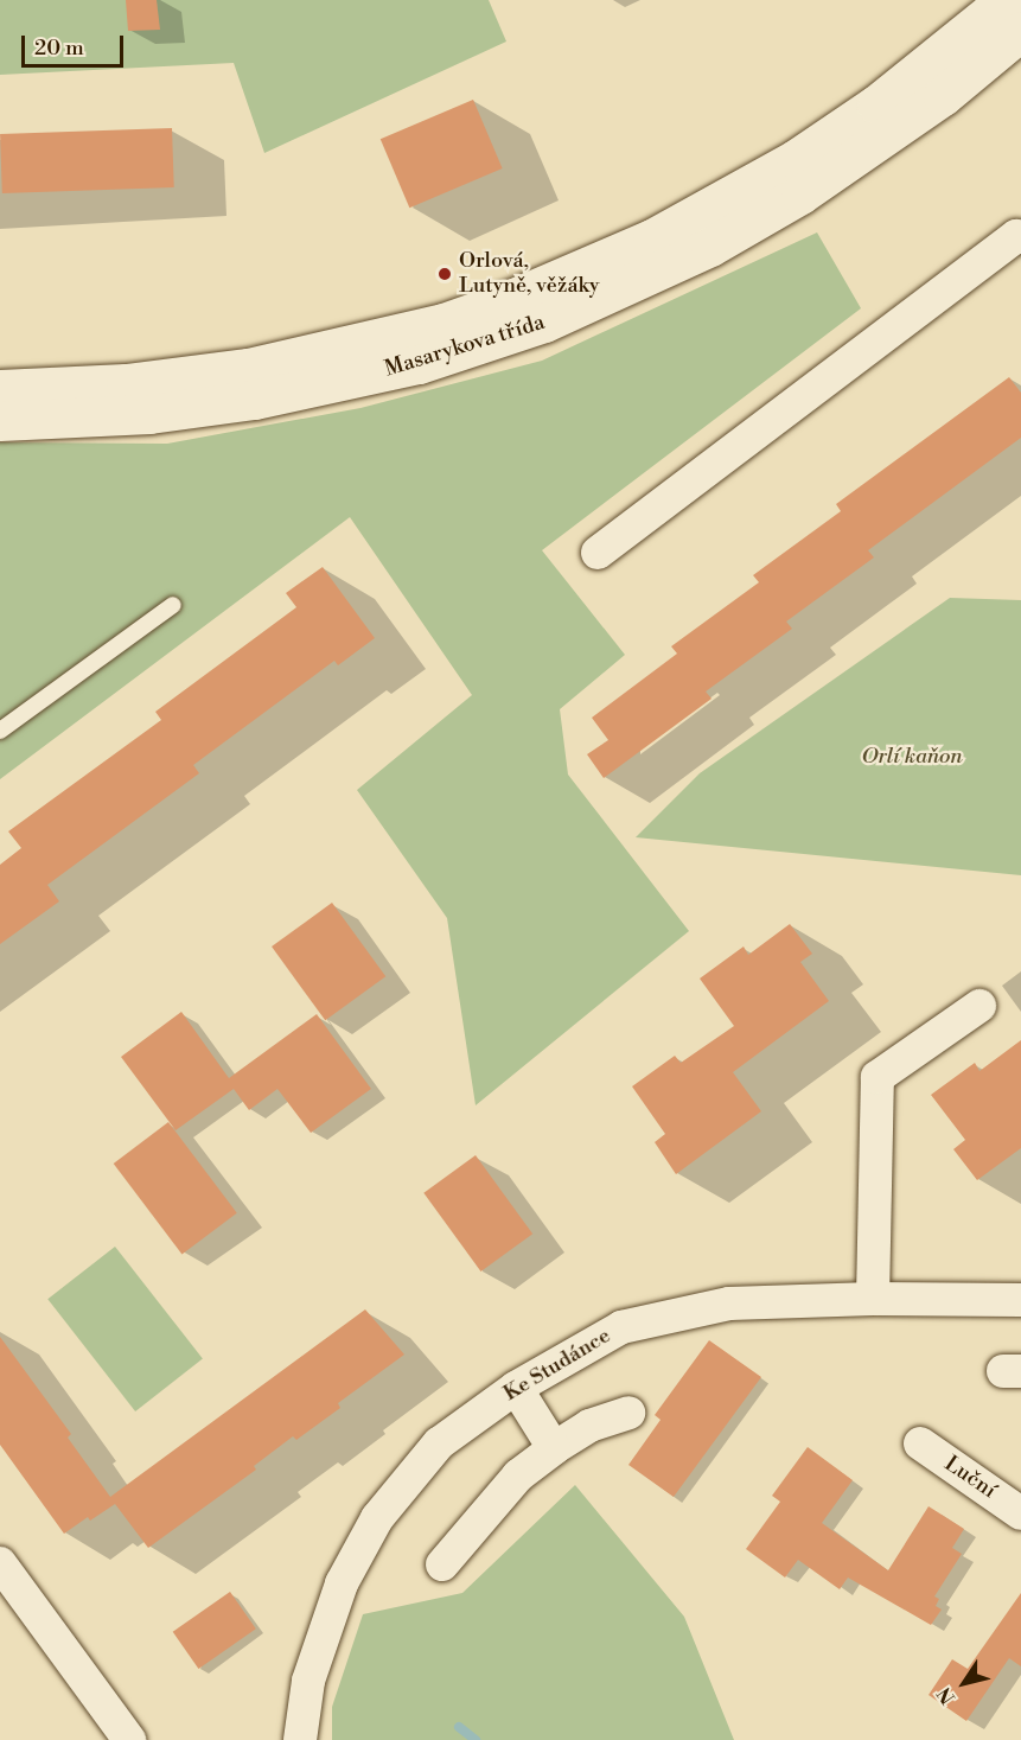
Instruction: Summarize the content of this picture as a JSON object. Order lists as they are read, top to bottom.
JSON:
{
  "streets": {
    "street": ["Masarykova třída", "Ke Studánce", "Luční"]
  },
  "parks": ["Orlí kaňon"],
  "places": ["Orlová, Lutyně, věžáky"],
  "scale_bar": "20 m",
  "north": "bottom left"
}
